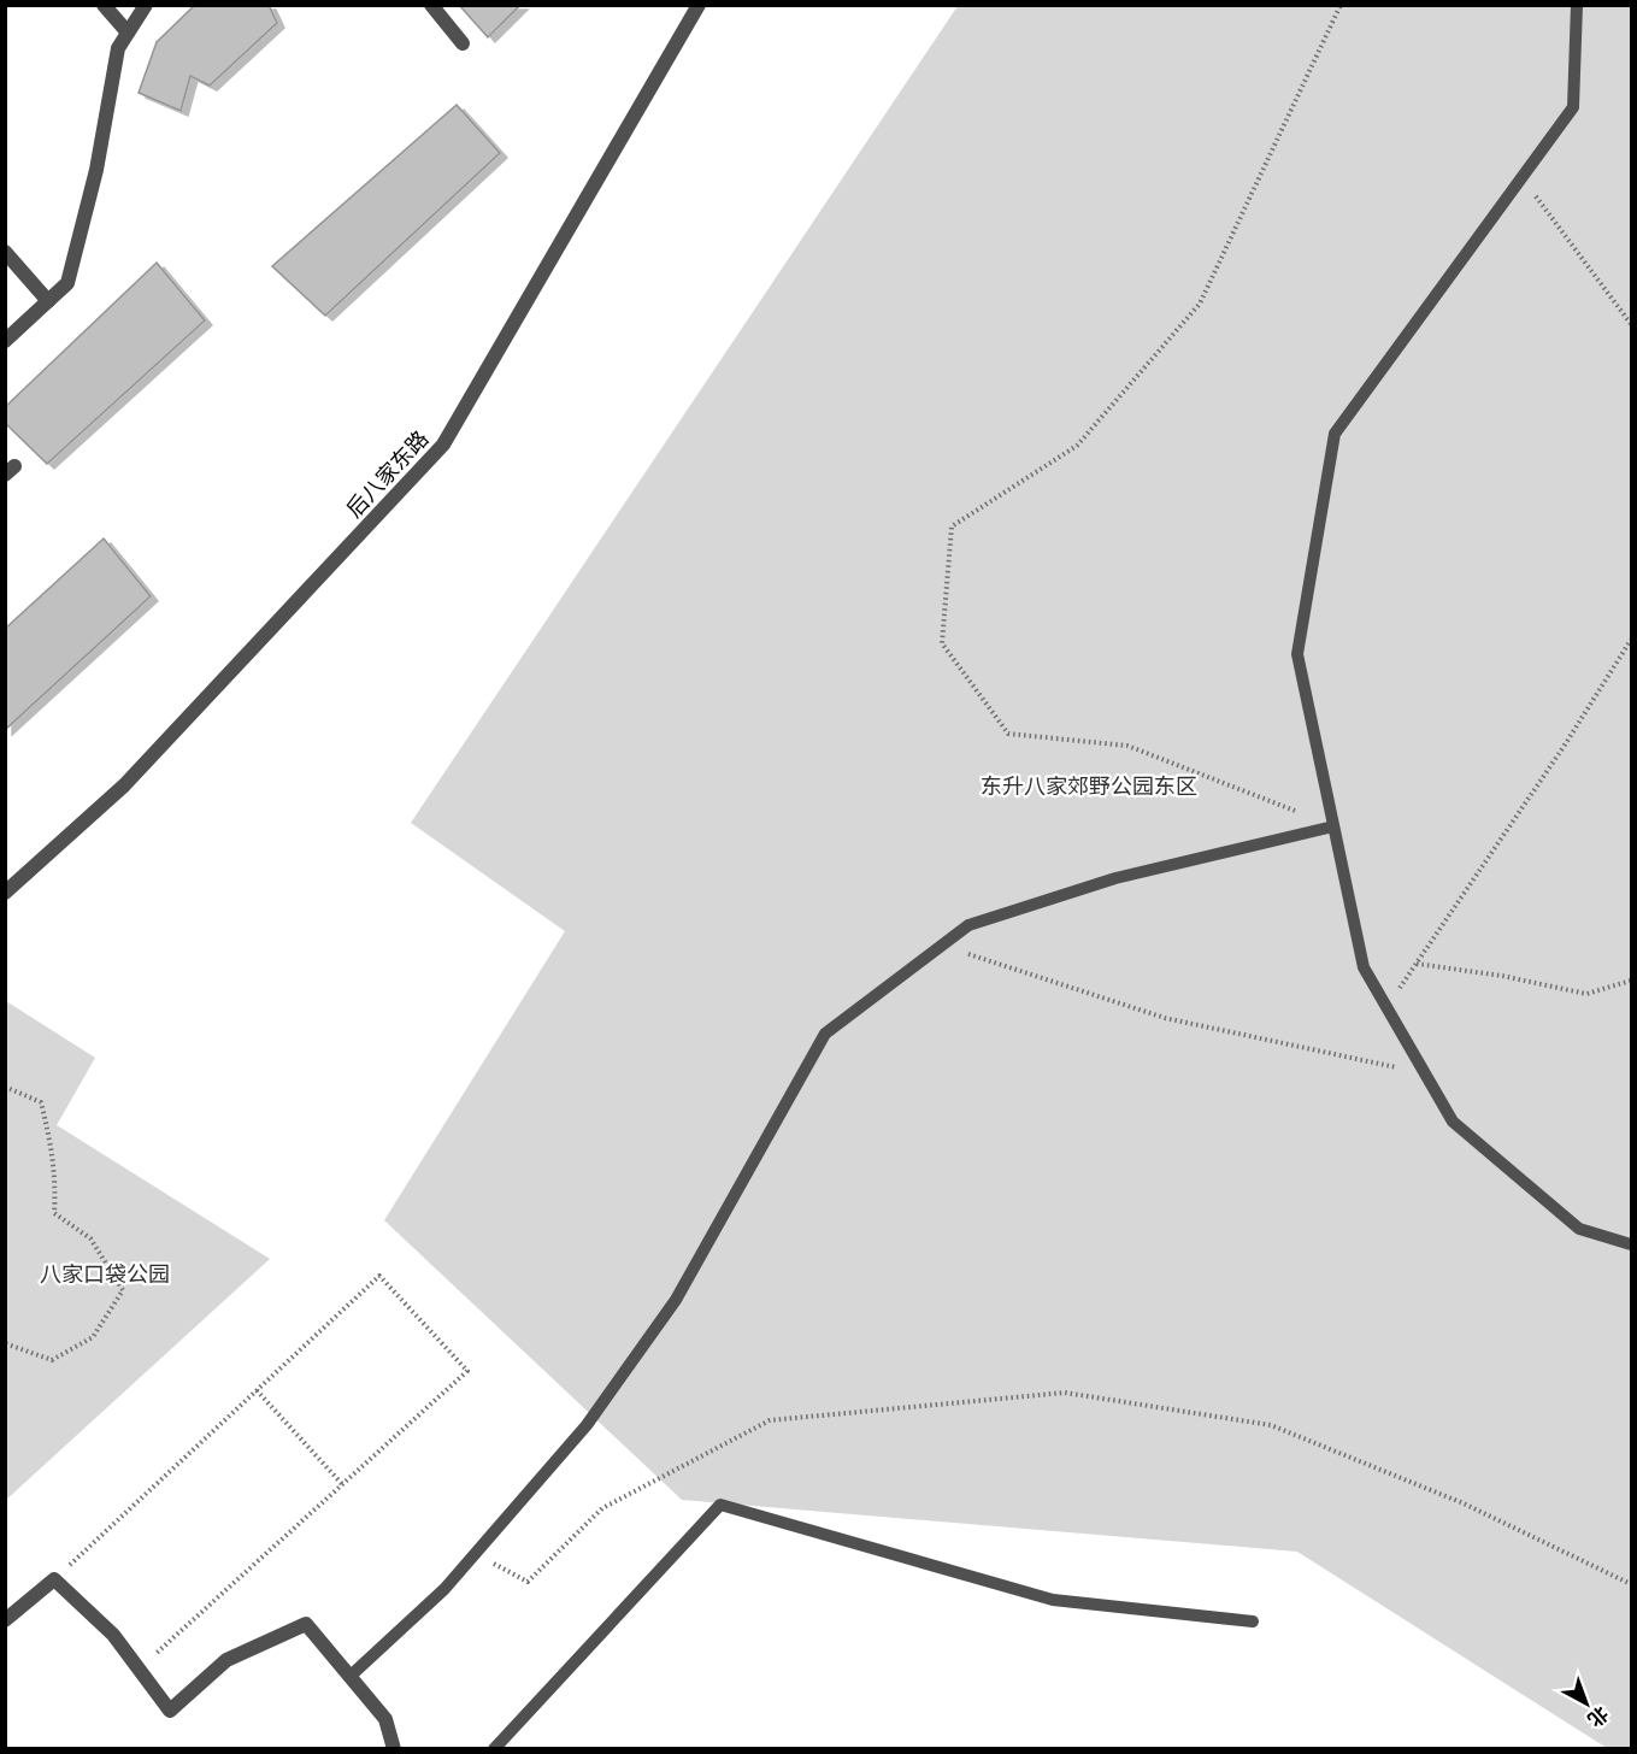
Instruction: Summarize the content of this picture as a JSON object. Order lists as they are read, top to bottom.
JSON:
{
  "streets": {
    "street": ["后八家东路"]
  },
  "parks": ["东升八家郊野公园东区", "八家口袋公园"],
  "north": "bottom right"
}
